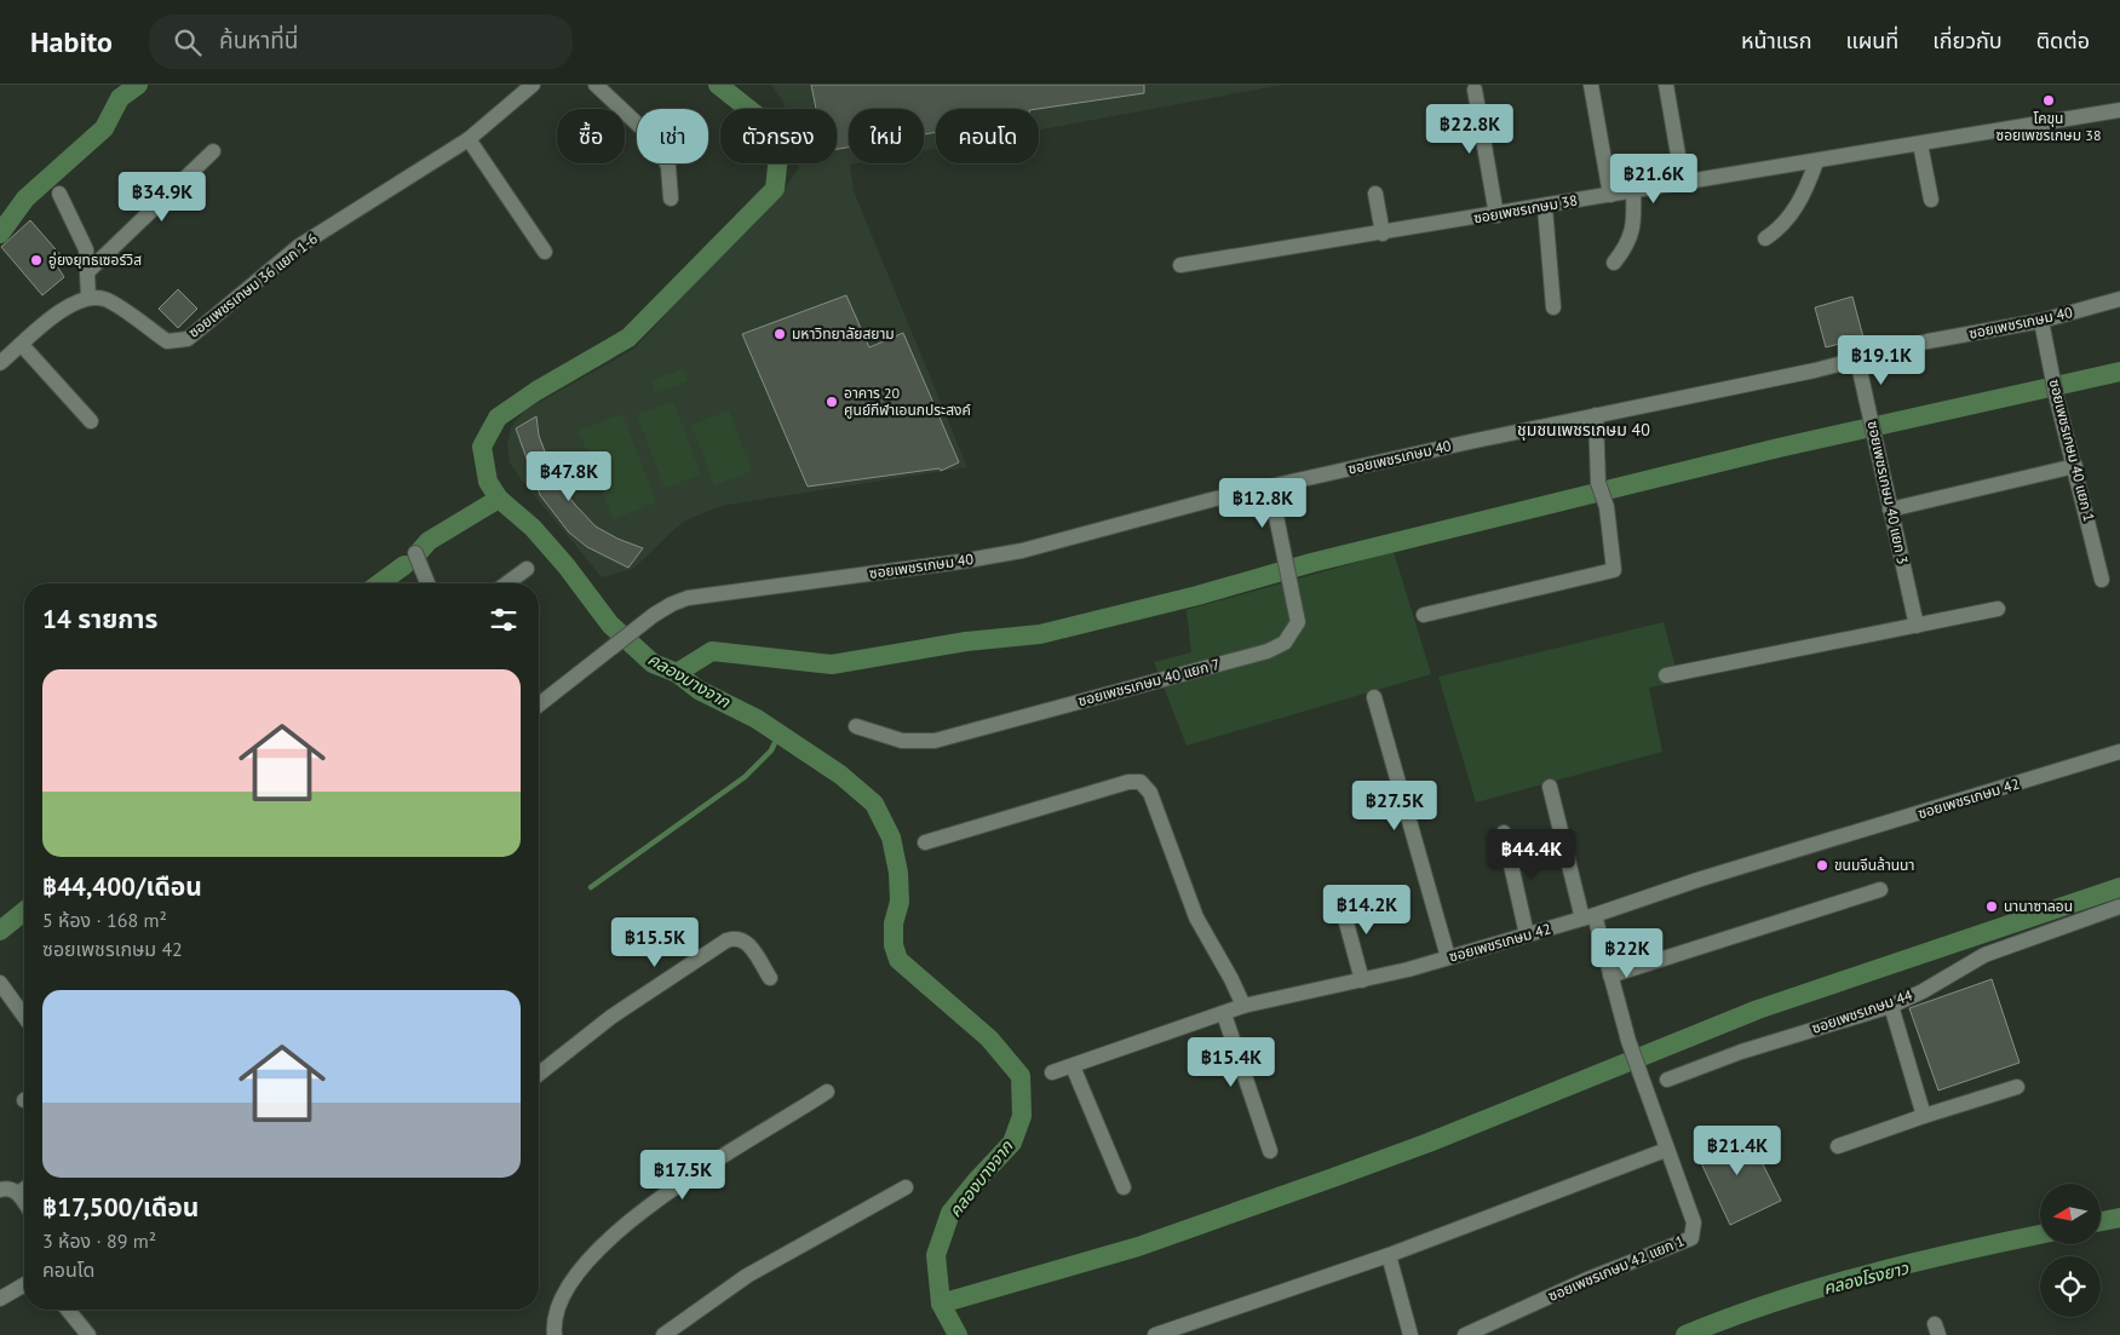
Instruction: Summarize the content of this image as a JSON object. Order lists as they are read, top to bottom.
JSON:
{
  "streets": {
    "street": [
      "ซอยเพชรเกษม 38",
      "ซอยเพชรเกษม 36 แยก 1-6",
      "ซอยเพชรเกษม 40",
      "ซอยเพชรเกษม 40 แยก 1",
      "ซอยเพชรเกษม 40 แยก 3",
      "ซอยเพชรเกษม 40 แยก 7",
      "ซอยเพชรเกษม 42",
      "ซอยเพชรเกษม 44",
      "ซอยเพชรเกษม 42 แยก 1"
    ]
  },
  "crossings": [
    ["ซอยเพชรเกษม 40", "ซอยเพชรเกษม 40 แยก 1"],
    ["ซอยเพชรเกษม 40", "ซอยเพชรเกษม 40 แยก 3"],
    ["ซอยเพชรเกษม 40", "ซอยเพชรเกษม 40 แยก 7"],
    ["ซอยเพชรเกษม 42", "ซอยเพชรเกษม 42 แยก 1"]
  ],
  "districts": ["ชุมชนเพชรเกษม 40"],
  "water": ["คลองบางจาก", "คลองโรงยาว"],
  "places": [
    "โคขุน ซอยเพชรเกษม 38",
    "อู่ยงยุทธเซอร์วิส",
    "มหาวิทยาลัยสยาม",
    "อาคาร 20 ศูนย์กีฬาเอนกประสงค์",
    "ขนมจีนล้านนา",
    "นานาซาลอน"
  ],
  "north": "left",
  "page": {
    "header": "Habito",
    "search": "ค้นหาที่นี่",
    "nav": [
      "หน้าแรก",
      "แผนที่",
      "เกี่ยวกับ",
      "ติดต่อ"
    ],
    "price": [
      "฿22.8K",
      "฿21.6K",
      "฿34.9K",
      "฿19.1K",
      "฿47.8K",
      "฿12.8K",
      "฿27.5K",
      "฿44.4K",
      "฿14.2K",
      "฿15.5K",
      "฿22K",
      "฿15.4K",
      "฿21.4K",
      "฿17.5K"
    ],
    "chip": [
      "ซื้อ",
      "เช่า",
      "ตัวกรอง",
      "ใหม่",
      "คอนโด"
    ],
    "heading": "14 รายการ",
    "list": [
      {
        "name": "฿44,400/เดือน",
        "note": "5 ห้อง · 168 m² · ซอยเพชรเกษม 42"
      },
      {
        "name": "฿17,500/เดือน",
        "note": "3 ห้อง · 89 m² · คอนโด"
      }
    ]
  }
}
